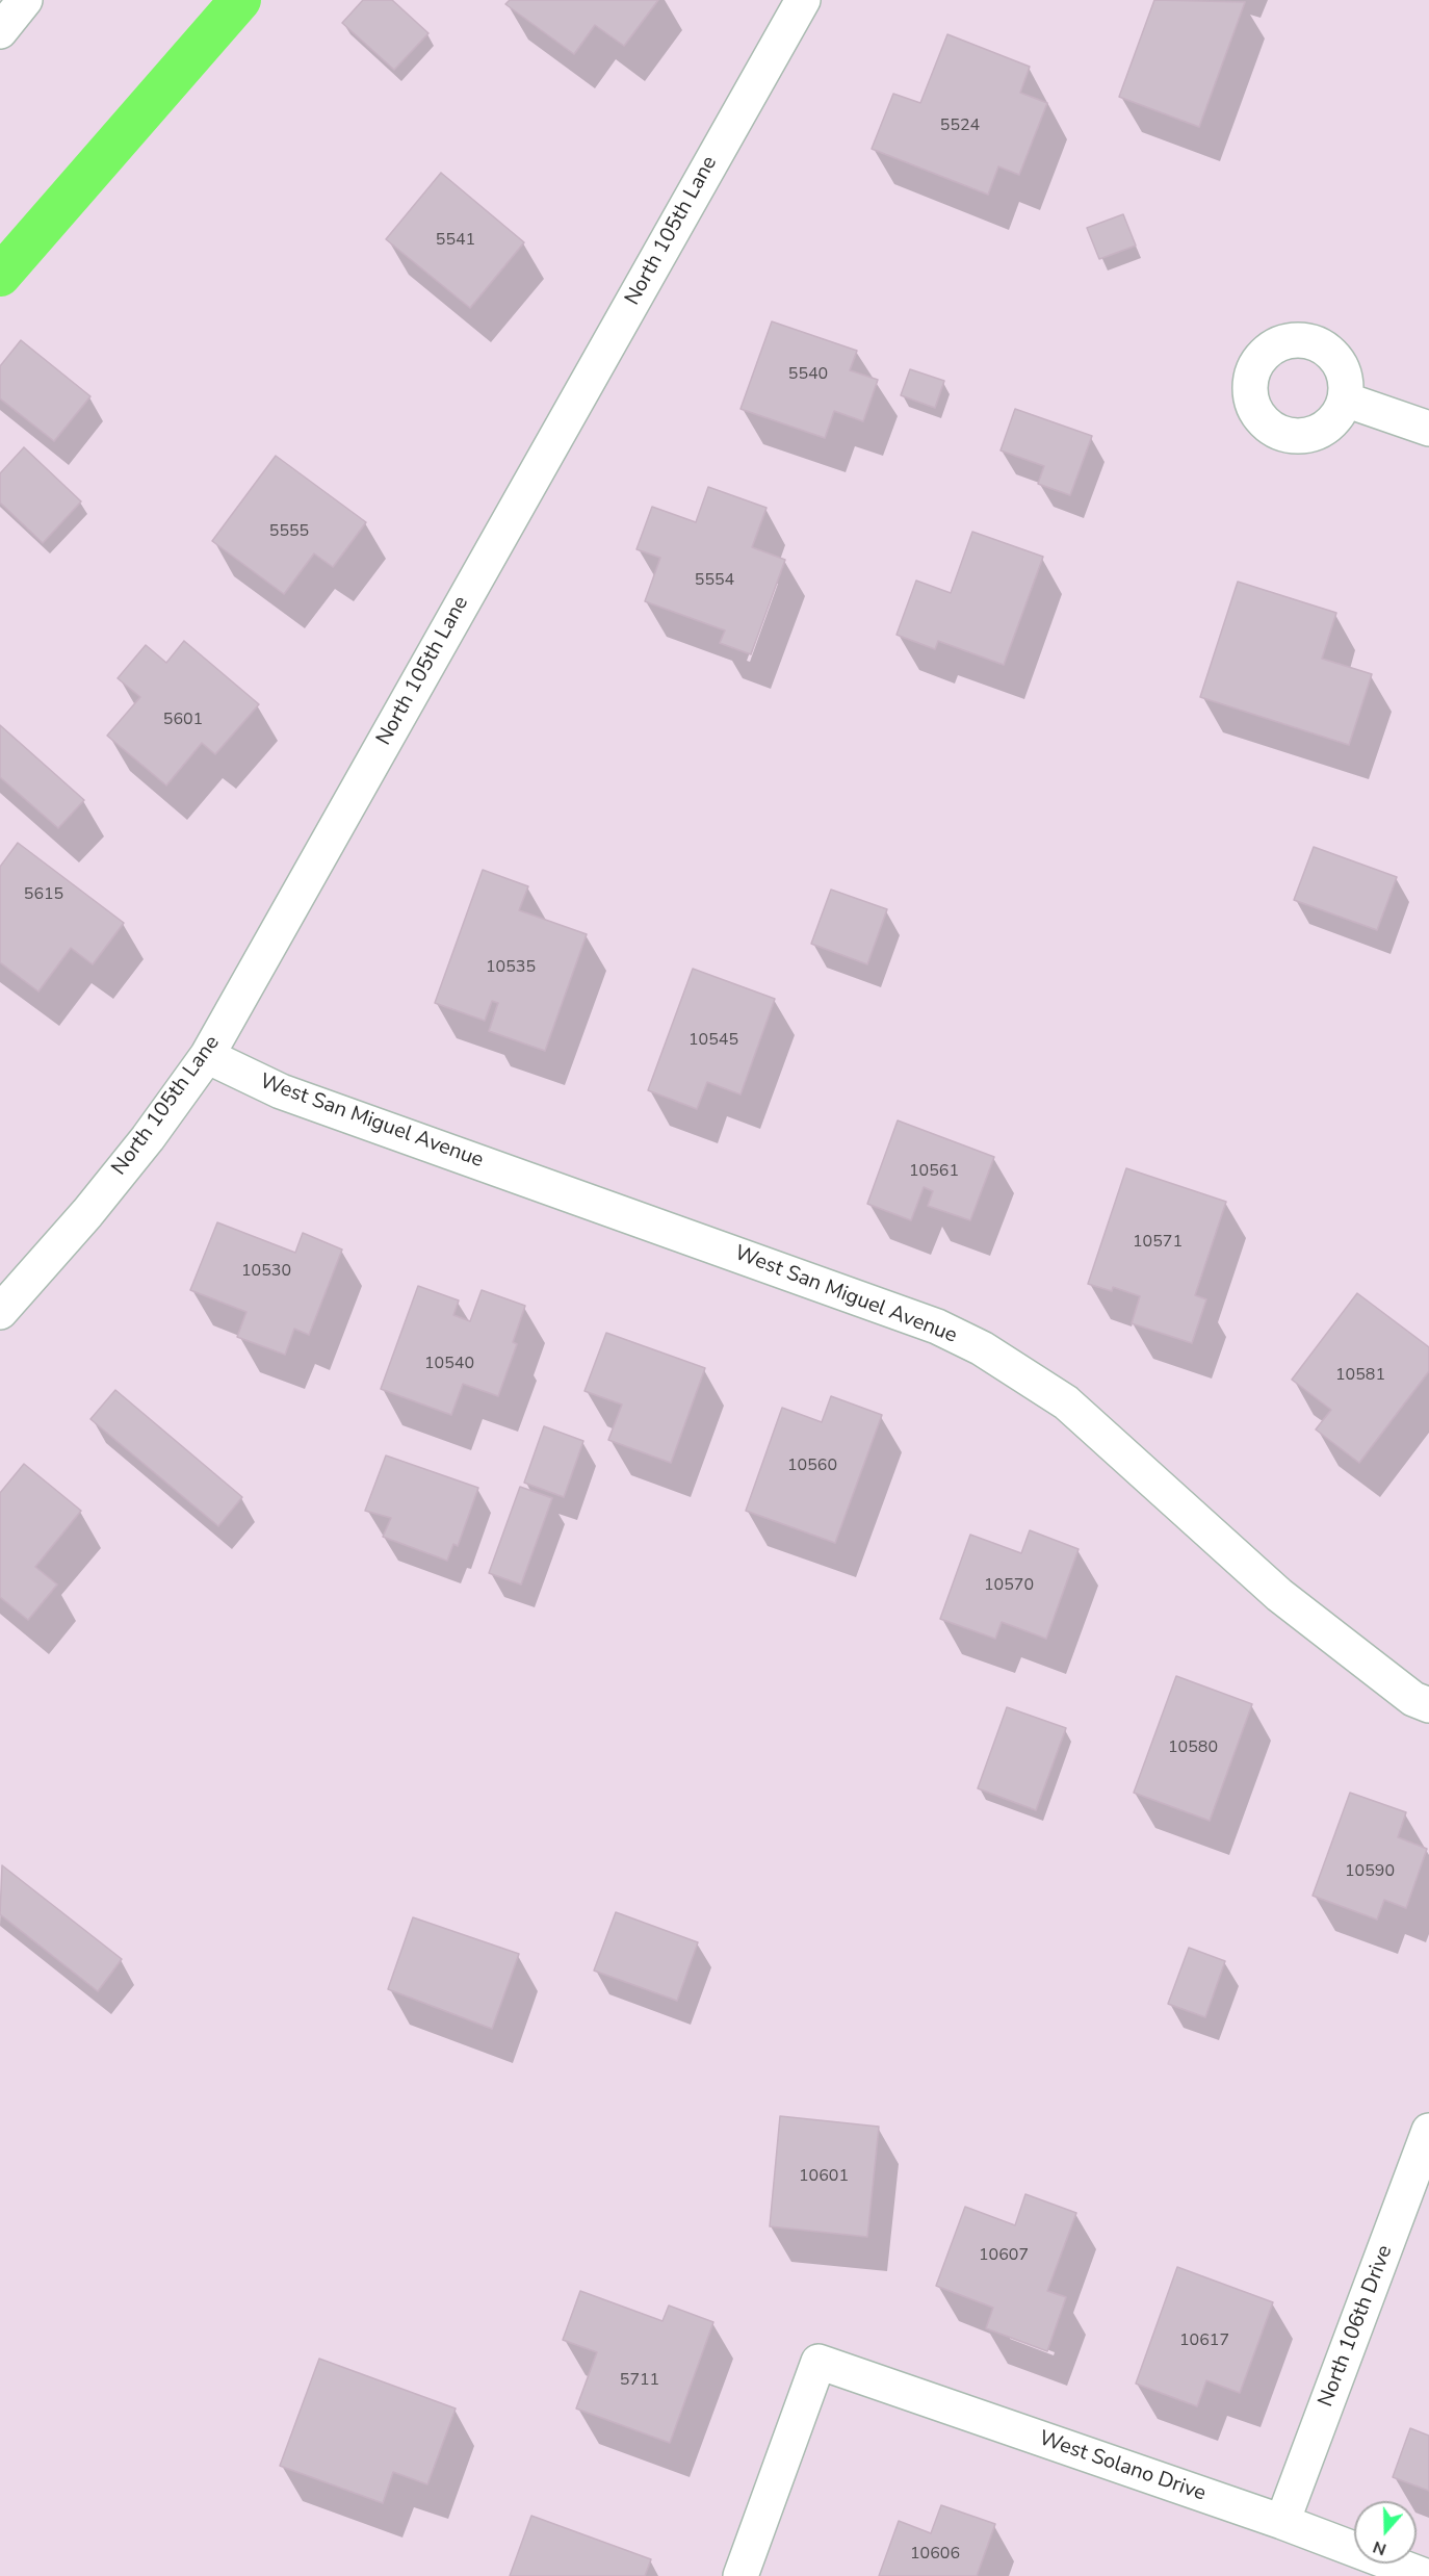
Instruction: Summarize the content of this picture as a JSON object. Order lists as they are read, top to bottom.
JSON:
{
  "streets": {
    "street": [
      "North 105th Lane",
      "West San Miguel Avenue",
      "North 106th Drive",
      "West Solano Drive"
    ]
  },
  "crossings": [
    ["North 105th Lane", "West San Miguel Avenue"],
    ["North 106th Drive", "West Solano Drive"]
  ],
  "house_numbers": [
    "5524",
    "5541",
    "5540",
    "5555",
    "5554",
    "5601",
    "5615",
    "10535",
    "10545",
    "10561",
    "10571",
    "10530",
    "10540",
    "10581",
    "10560",
    "10570",
    "10580",
    "10590",
    "10601",
    "10607",
    "10617",
    "5711",
    "10606"
  ],
  "north": "bottom"
}
